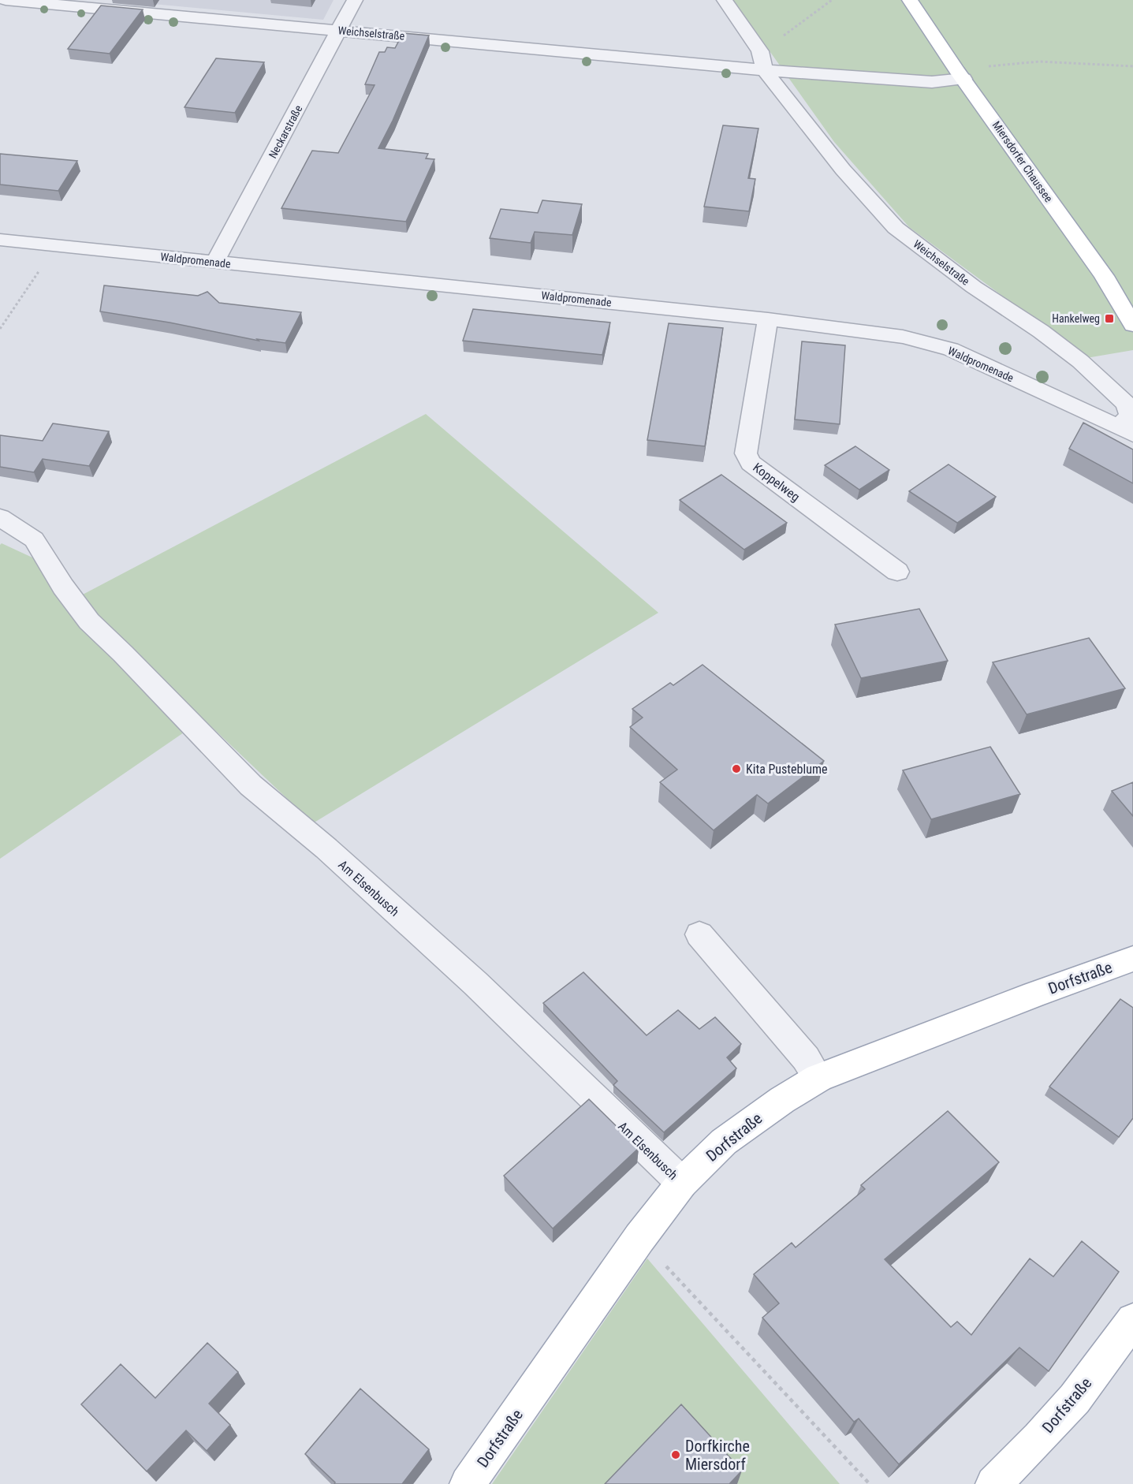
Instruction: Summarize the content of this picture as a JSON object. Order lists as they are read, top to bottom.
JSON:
{
  "streets": {
    "main road": ["Miersdorfer Chaussee", "Dorfstraße"],
    "street": [
      "Weichselstraße",
      "Neckarstraße",
      "Waldpromenade",
      "Koppelweg",
      "Am Elsenbusch"
    ]
  },
  "crossings": [
    ["Weichselstraße", "Neckarstraße"],
    ["Weichselstraße", "Miersdorfer Chaussee"],
    ["Weichselstraße", "Waldpromenade"],
    ["Neckarstraße", "Waldpromenade"],
    ["Waldpromenade", "Koppelweg"],
    ["Am Elsenbusch", "Dorfstraße"]
  ],
  "places": {
    "transit": ["Hankelweg"],
    "other": ["Kita Pusteblume", "Dorfkirche Miersdorf"]
  }
}
